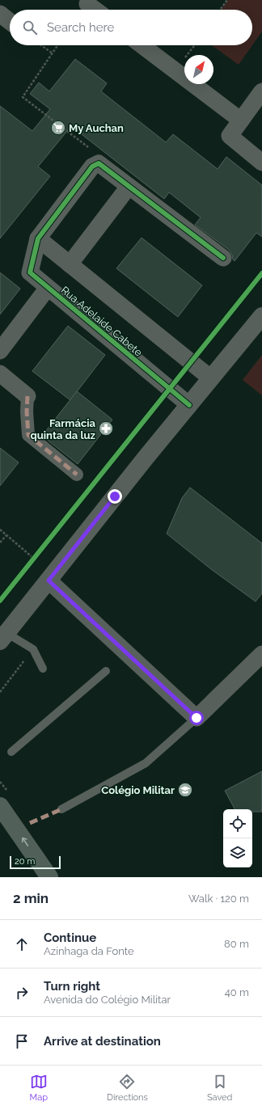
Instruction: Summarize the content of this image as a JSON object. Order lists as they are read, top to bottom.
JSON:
{
  "streets": {
    "street": ["Rua Adelaide Cabete"]
  },
  "places": {
    "supermarket": ["My Auchan"],
    "pharmacy": ["Farmácia quinta da luz"],
    "school or university": ["Colégio Militar"]
  },
  "scale_bar": "20 m",
  "north": "top right",
  "page": {
    "search": "Search here",
    "scale": "20 m",
    "heading": ["2 min", "Walk · 120 m"],
    "list": [
      ["Continue", "Azinhaga da Fonte", "80 m"],
      ["Turn right", "Avenida do Colégio Militar", "40 m"],
      "Arrive at destination"
    ],
    "nav": ["Map", "Directions", "Saved"]
  }
}
